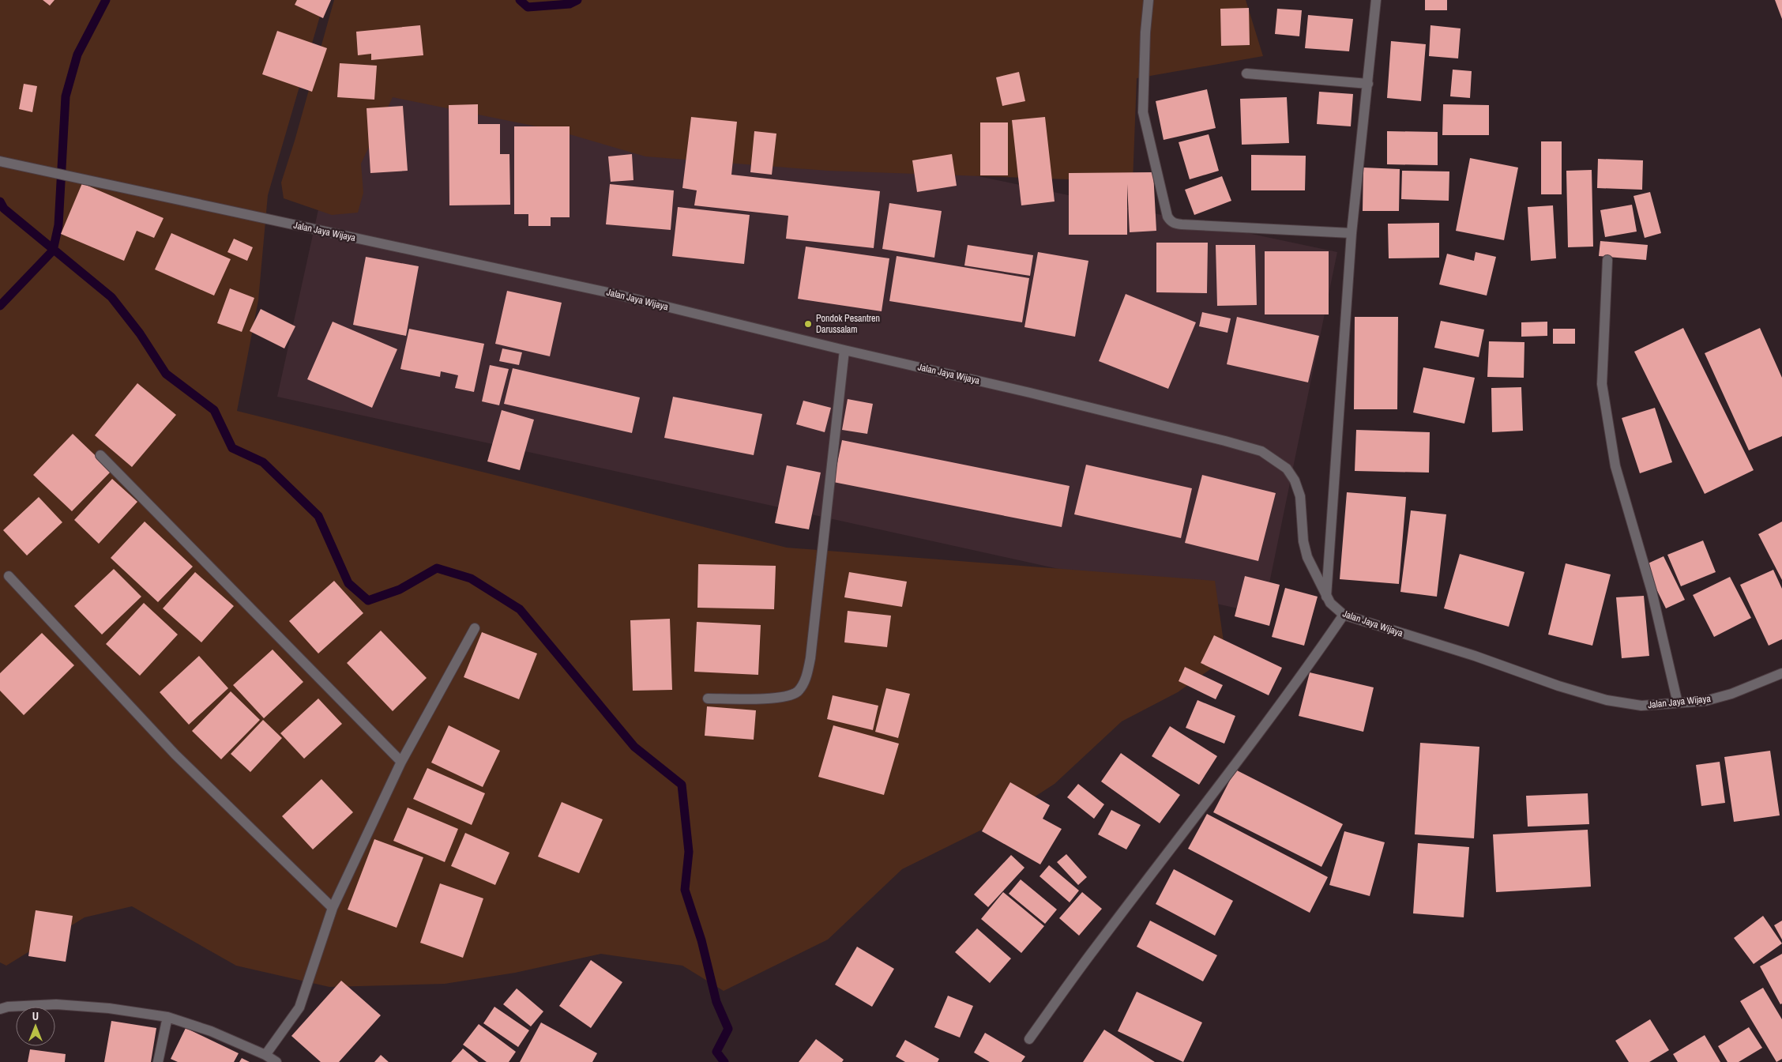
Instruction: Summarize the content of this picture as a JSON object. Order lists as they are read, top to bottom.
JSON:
{
  "streets": {
    "street": ["Jalan Jaya Wijaya"]
  },
  "places": ["Pondok Pesantren Darussalam"],
  "north": "top"
}
